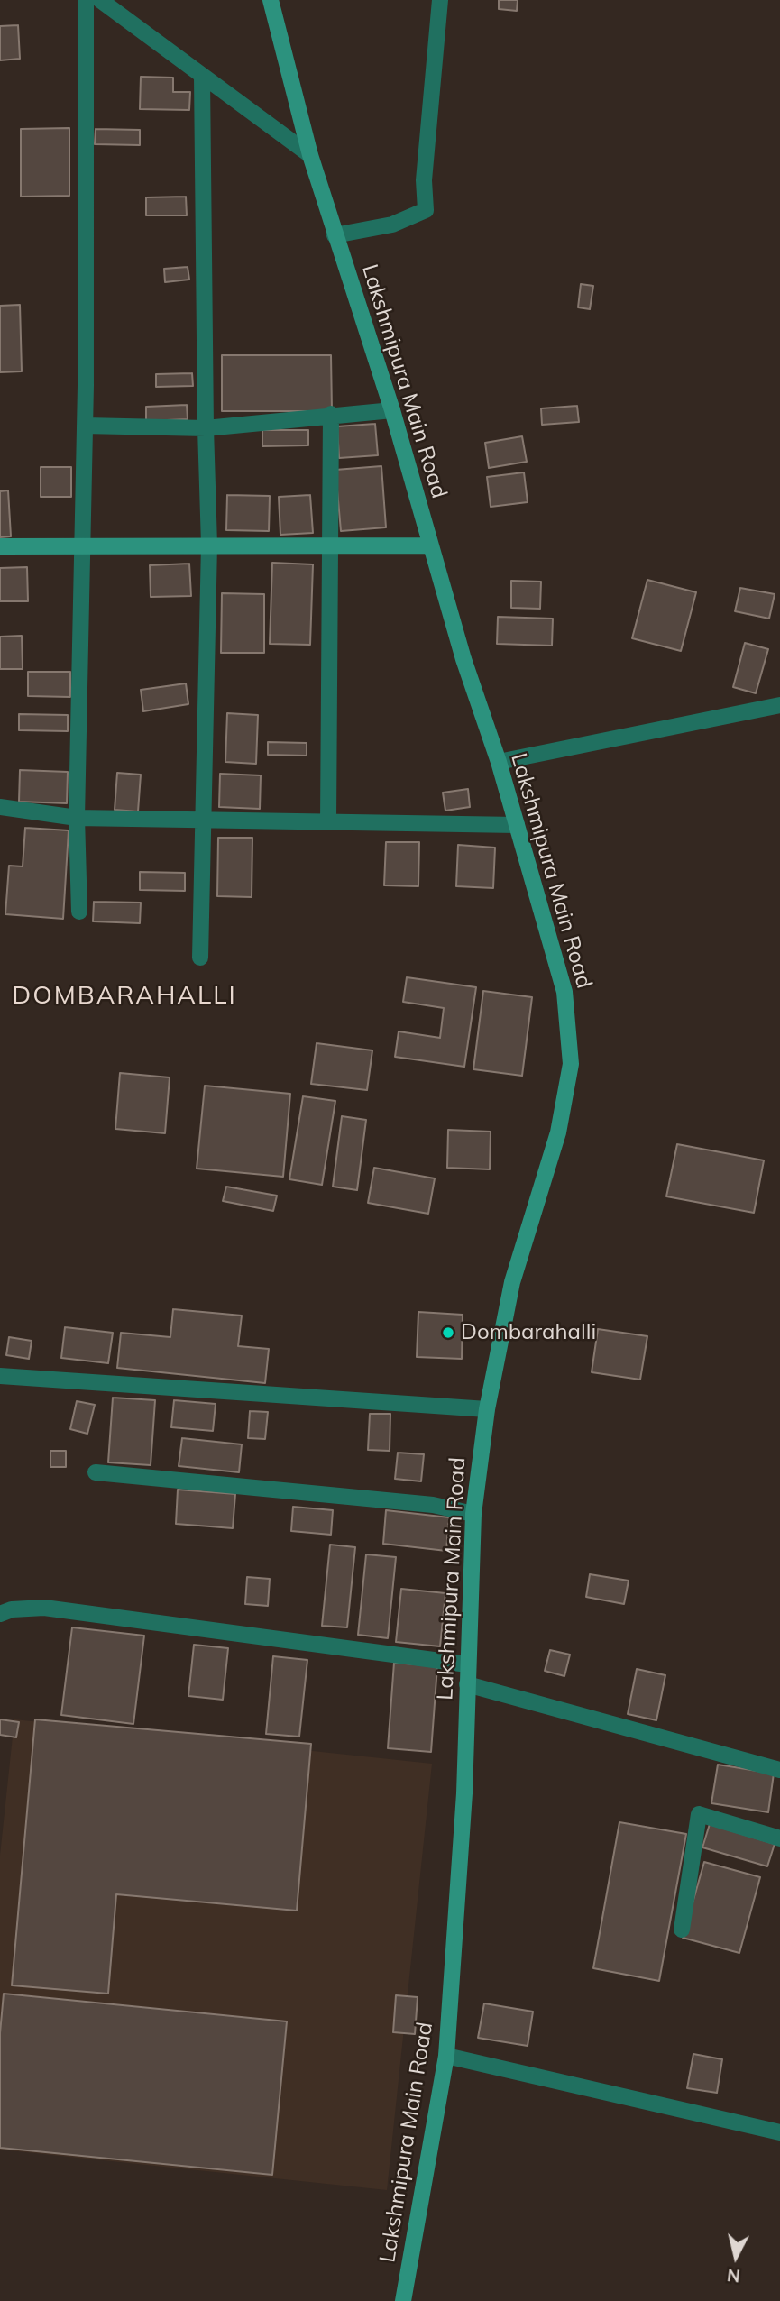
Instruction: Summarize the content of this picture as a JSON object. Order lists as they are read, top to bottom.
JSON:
{
  "streets": {
    "main road": ["Lakshmipura Main Road"]
  },
  "districts": ["DOMBARAHALLI"],
  "places": ["Dombarahalli"],
  "north": "bottom"
}
